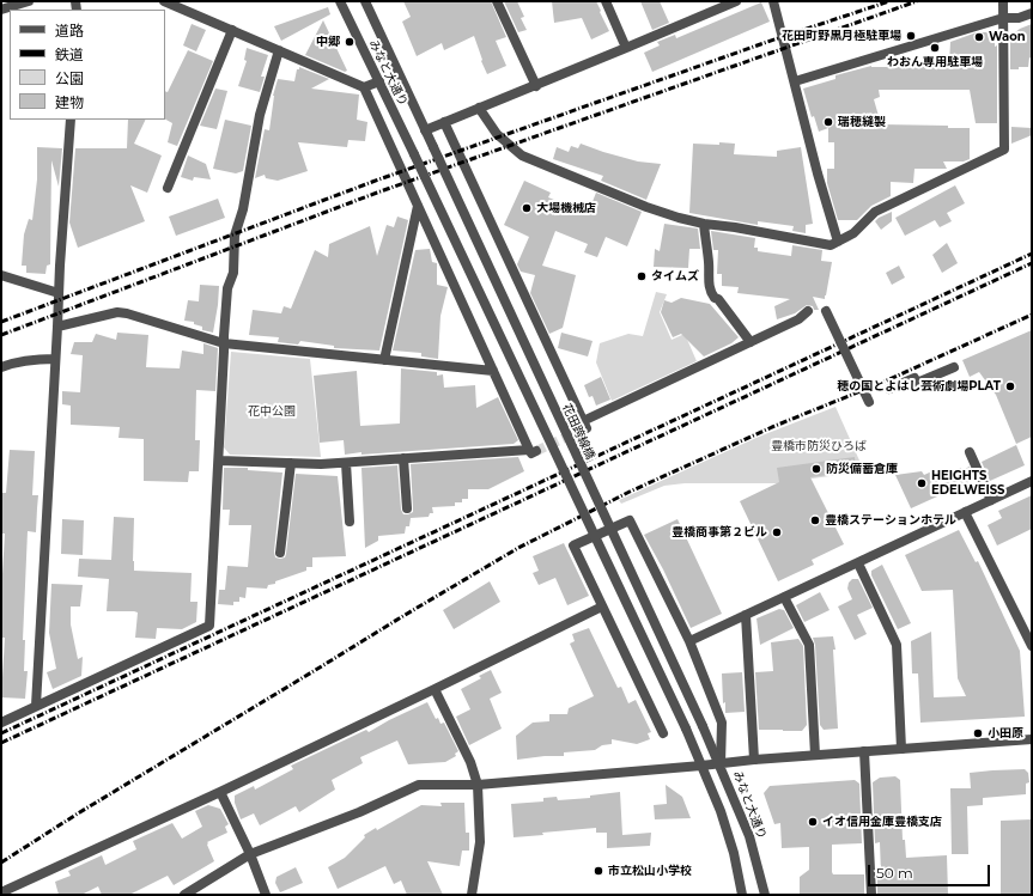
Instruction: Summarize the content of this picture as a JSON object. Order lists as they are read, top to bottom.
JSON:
{
  "streets": {
    "street": ["みなと大通り", "花田跨線橋"]
  },
  "crossings": [
    ["みなと大通り", "花田跨線橋"]
  ],
  "parks": ["花中公園", "豊橋市防災ひろば"],
  "places": [
    "花田町野黒月極駐車場",
    "Waon",
    "中郷",
    "わおん専用駐車場",
    "瑞穂縫製",
    "大場機械店",
    "タイムズ",
    "穂の国とよはし芸術劇場PLAT",
    "防災備蓄倉庫",
    "HEIGHTS EDELWEISS",
    "豊橋ステーションホテル",
    "豊橋商事第２ビル",
    "小田原",
    "イオ信用金庫豊橋支店",
    "市立松山小学校"
  ],
  "legend": [
    "道路",
    "鉄道",
    "公園",
    "建物"
  ],
  "scale_bar": "50 m"
}
